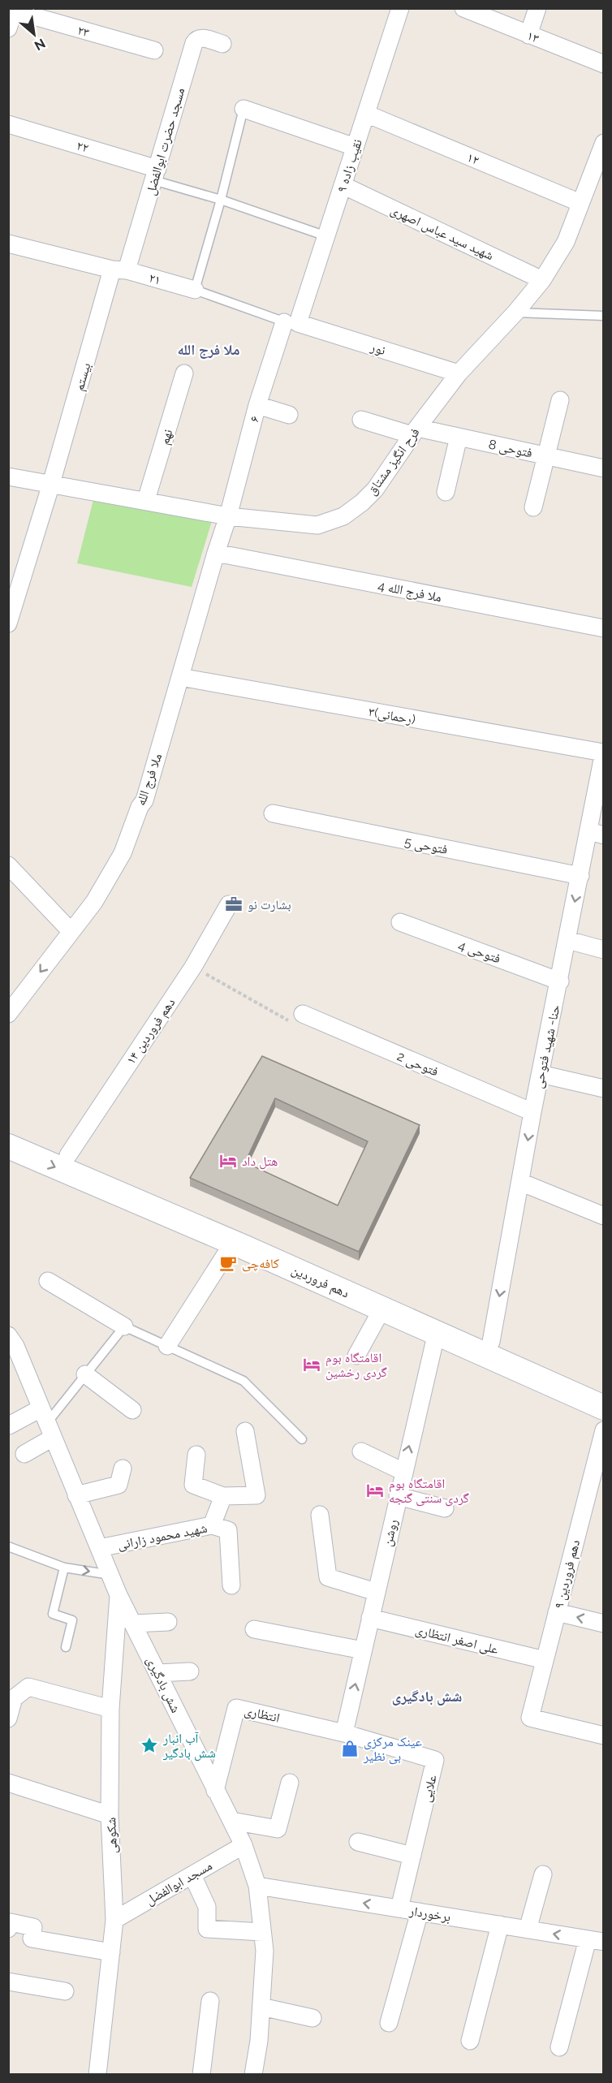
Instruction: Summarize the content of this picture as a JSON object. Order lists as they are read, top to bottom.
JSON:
{
  "streets": {
    "main road": ["دهم فروردین"],
    "street": [
      "۲۳",
      "۱۳",
      "مسجد حضرت ابوالفضل",
      "۲۲",
      "۱۲",
      "نقیب زاده ۹",
      "شهید سید عباس اصهری",
      "۲۱",
      "نور",
      "بیستم",
      "۶",
      "نهم",
      "فتوحی 8",
      "فرح انگیز مشتاق",
      "4 ملا فرج الله",
      "۳(رحمانی)",
      "ملا فرج الله",
      "فتوحی 5",
      "فتوحی 4",
      "دهم فروردین ۱۴",
      "حنا- شهید فتوحی",
      "فتوحی 2",
      "روشن",
      "شهید محمود زارانی",
      "دهم فروردین ۹",
      "علی اصغر انتظاری",
      "شش بادگیری",
      "انتظاری",
      "علایی",
      "شکوهی",
      "مسجد ابوالفضل",
      "برخوردار"
    ]
  },
  "crossings": [
    ["مسجد حضرت ابوالفضل", "۲۲"],
    ["مسجد حضرت ابوالفضل", "۲۱"],
    ["مسجد حضرت ابوالفضل", "بیستم"],
    ["۱۲", "نقیب زاده ۹"],
    ["۱۲", "فرح انگیز مشتاق"],
    ["نقیب زاده ۹", "شهید سید عباس اصهری"],
    ["نقیب زاده ۹", "۲۱"],
    ["نقیب زاده ۹", "نور"],
    ["نقیب زاده ۹", "۶"],
    ["شهید سید عباس اصهری", "فرح انگیز مشتاق"],
    ["۲۱", "نور"],
    ["۲۱", "بیستم"],
    ["۲۱", "۶"],
    ["نور", "۶"],
    ["نور", "فرح انگیز مشتاق"],
    ["بیستم", "فرح انگیز مشتاق"],
    ["۶", "فرح انگیز مشتاق"],
    ["۶", "ملا فرج الله"],
    ["نهم", "فرح انگیز مشتاق"],
    ["فتوحی 8", "فرح انگیز مشتاق"],
    ["فرح انگیز مشتاق", "ملا فرج الله"],
    ["4 ملا فرج الله", "ملا فرج الله"],
    ["۳(رحمانی)", "ملا فرج الله"],
    ["۳(رحمانی)", "حنا- شهید فتوحی"],
    ["فتوحی 5", "حنا- شهید فتوحی"],
    ["فتوحی 4", "حنا- شهید فتوحی"],
    ["دهم فروردین ۱۴", "دهم فروردین"],
    ["حنا- شهید فتوحی", "فتوحی 2"],
    ["حنا- شهید فتوحی", "دهم فروردین"],
    ["دهم فروردین", "روشن"],
    ["روشن", "علی اصغر انتظاری"],
    ["روشن", "انتظاری"],
    ["روشن", "علایی"],
    ["شهید محمود زارانی", "شش بادگیری"],
    ["دهم فروردین ۹", "علی اصغر انتظاری"],
    ["شش بادگیری", "انتظاری"],
    ["شش بادگیری", "شکوهی"],
    ["شش بادگیری", "مسجد ابوالفضل"],
    ["شش بادگیری", "برخوردار"],
    ["انتظاری", "علایی"],
    ["علایی", "برخوردار"],
    ["شکوهی", "مسجد ابوالفضل"]
  ],
  "one_way": ["حنا- شهید فتوحی", "روشن"],
  "districts": ["ملا فرج الله", "شش بادگیری"],
  "places": {
    "office": ["بشارت نو"],
    "hotel": ["هتل داد", "اقامتگاه بوم گردی رخشین", "اقامتگاه بوم گردی سنتی گنجه"],
    "cafe": ["کافه‌چی"],
    "place": ["آب انبار شش بادگیر"],
    "shop": ["عینک مرکزی بی نظیر"]
  },
  "north": "bottom right"
}
